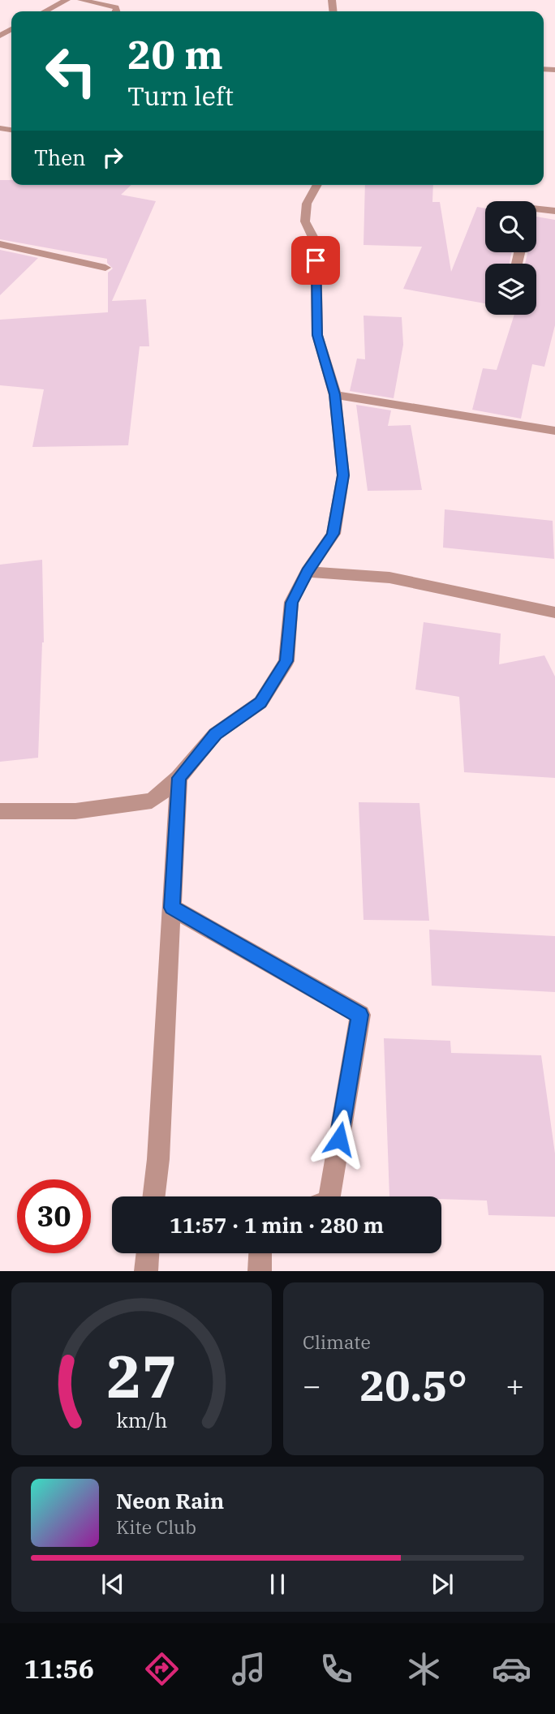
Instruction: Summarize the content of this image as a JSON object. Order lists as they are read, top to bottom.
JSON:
{
  "page": {
    "turn": ["20 m", "Turn left"],
    "then": "Then",
    "limit": "30",
    "trip": "11:57 · 1 min · 280 m",
    "tile": "Climate",
    "heat": ["−", "20.5°", "+"],
    "song": ["Neon Rain", "Kite Club"],
    "tabs": "11:56",
    "gauge": ["27", "km/h"]
  }
}
